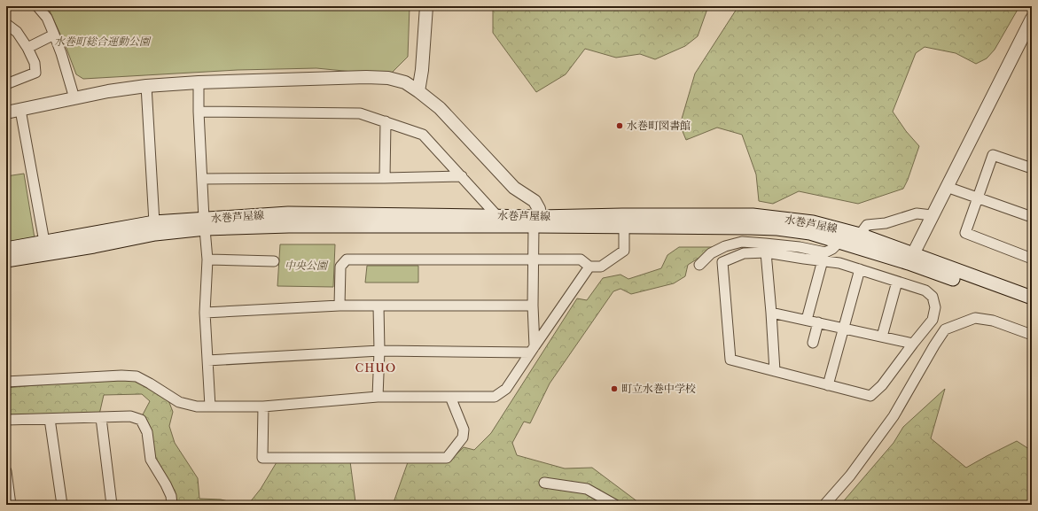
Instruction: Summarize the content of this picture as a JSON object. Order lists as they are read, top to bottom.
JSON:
{
  "streets": {
    "main road": ["水巻芦屋線"]
  },
  "districts": ["CHUO"],
  "parks": ["水巻町総合運動公園", "中央公園"],
  "places": ["水巻町図書館", "町立水巻中学校"]
}
